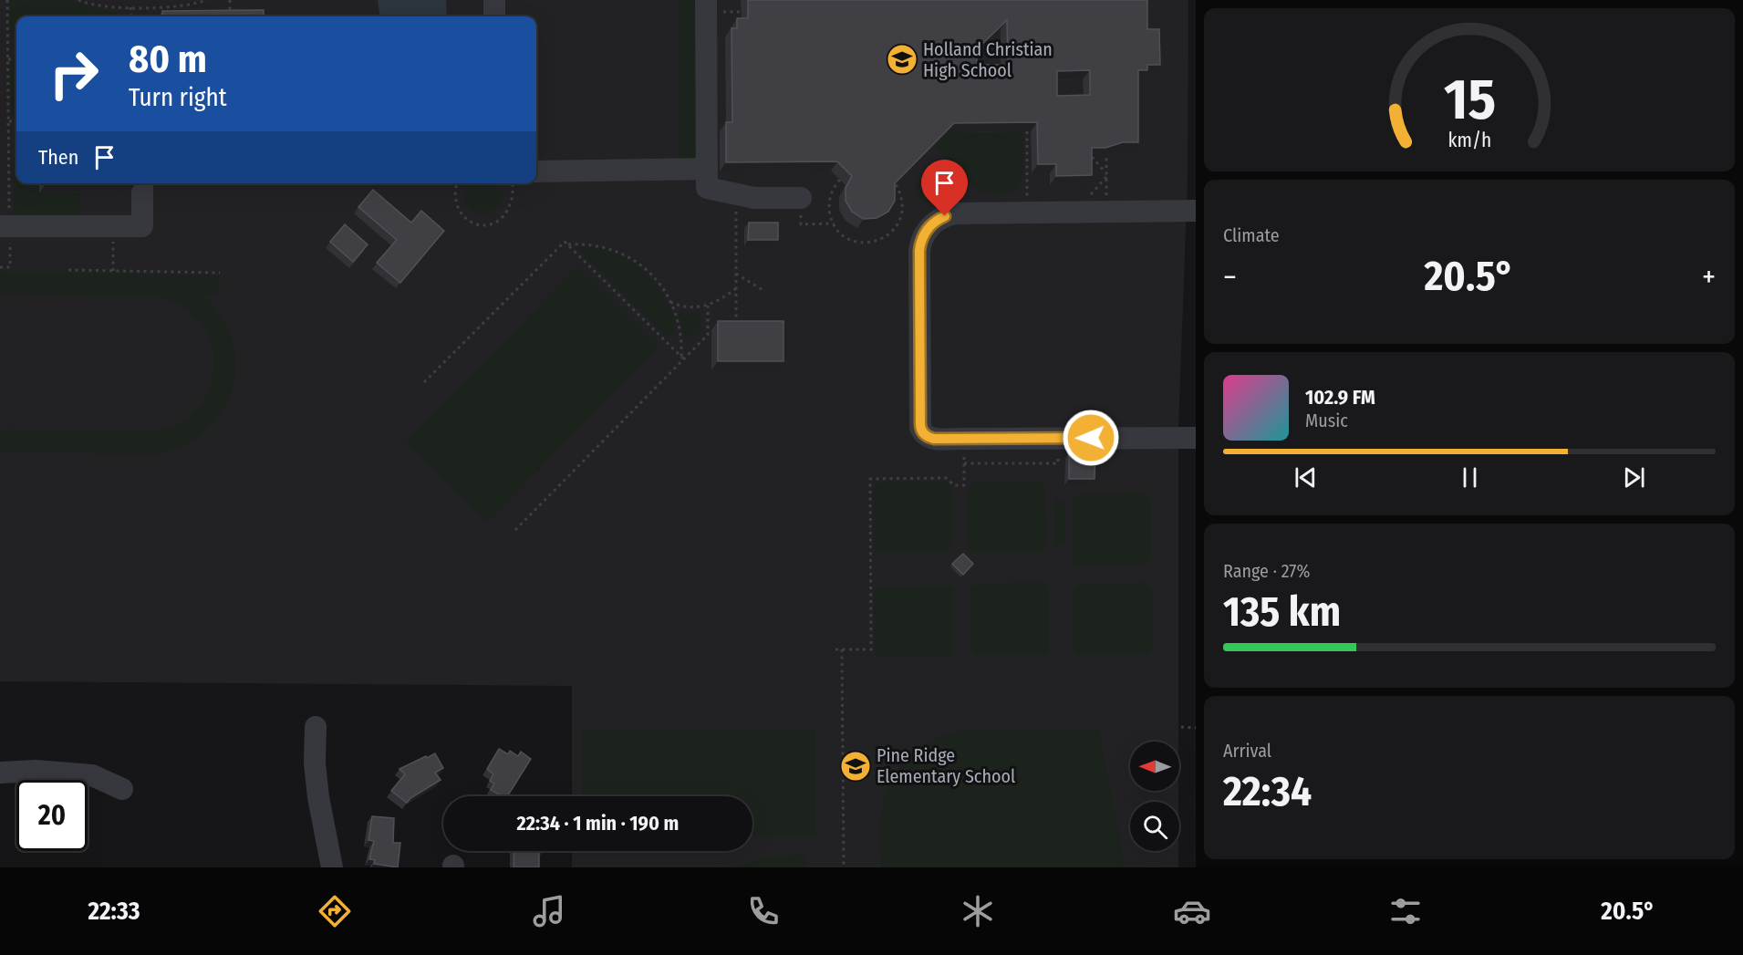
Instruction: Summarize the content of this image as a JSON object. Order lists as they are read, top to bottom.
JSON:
{
  "places": {
    "school or university": ["Holland Christian High School", "Pine Ridge Elementary School"]
  },
  "north": "left",
  "page": {
    "turn": ["80 m", "Turn right"],
    "then": "Then",
    "tile": [
      "Climate",
      ["Range · 27%", "135 km"],
      ["Arrival", "22:34"]
    ],
    "heat": ["−", "20.5°", "+"],
    "song": ["102.9 FM", "Music"],
    "limit": "20",
    "trip": "22:34 · 1 min · 190 m",
    "tabs": ["22:33", "20.5°"],
    "gauge": ["15", "km/h"]
  }
}
